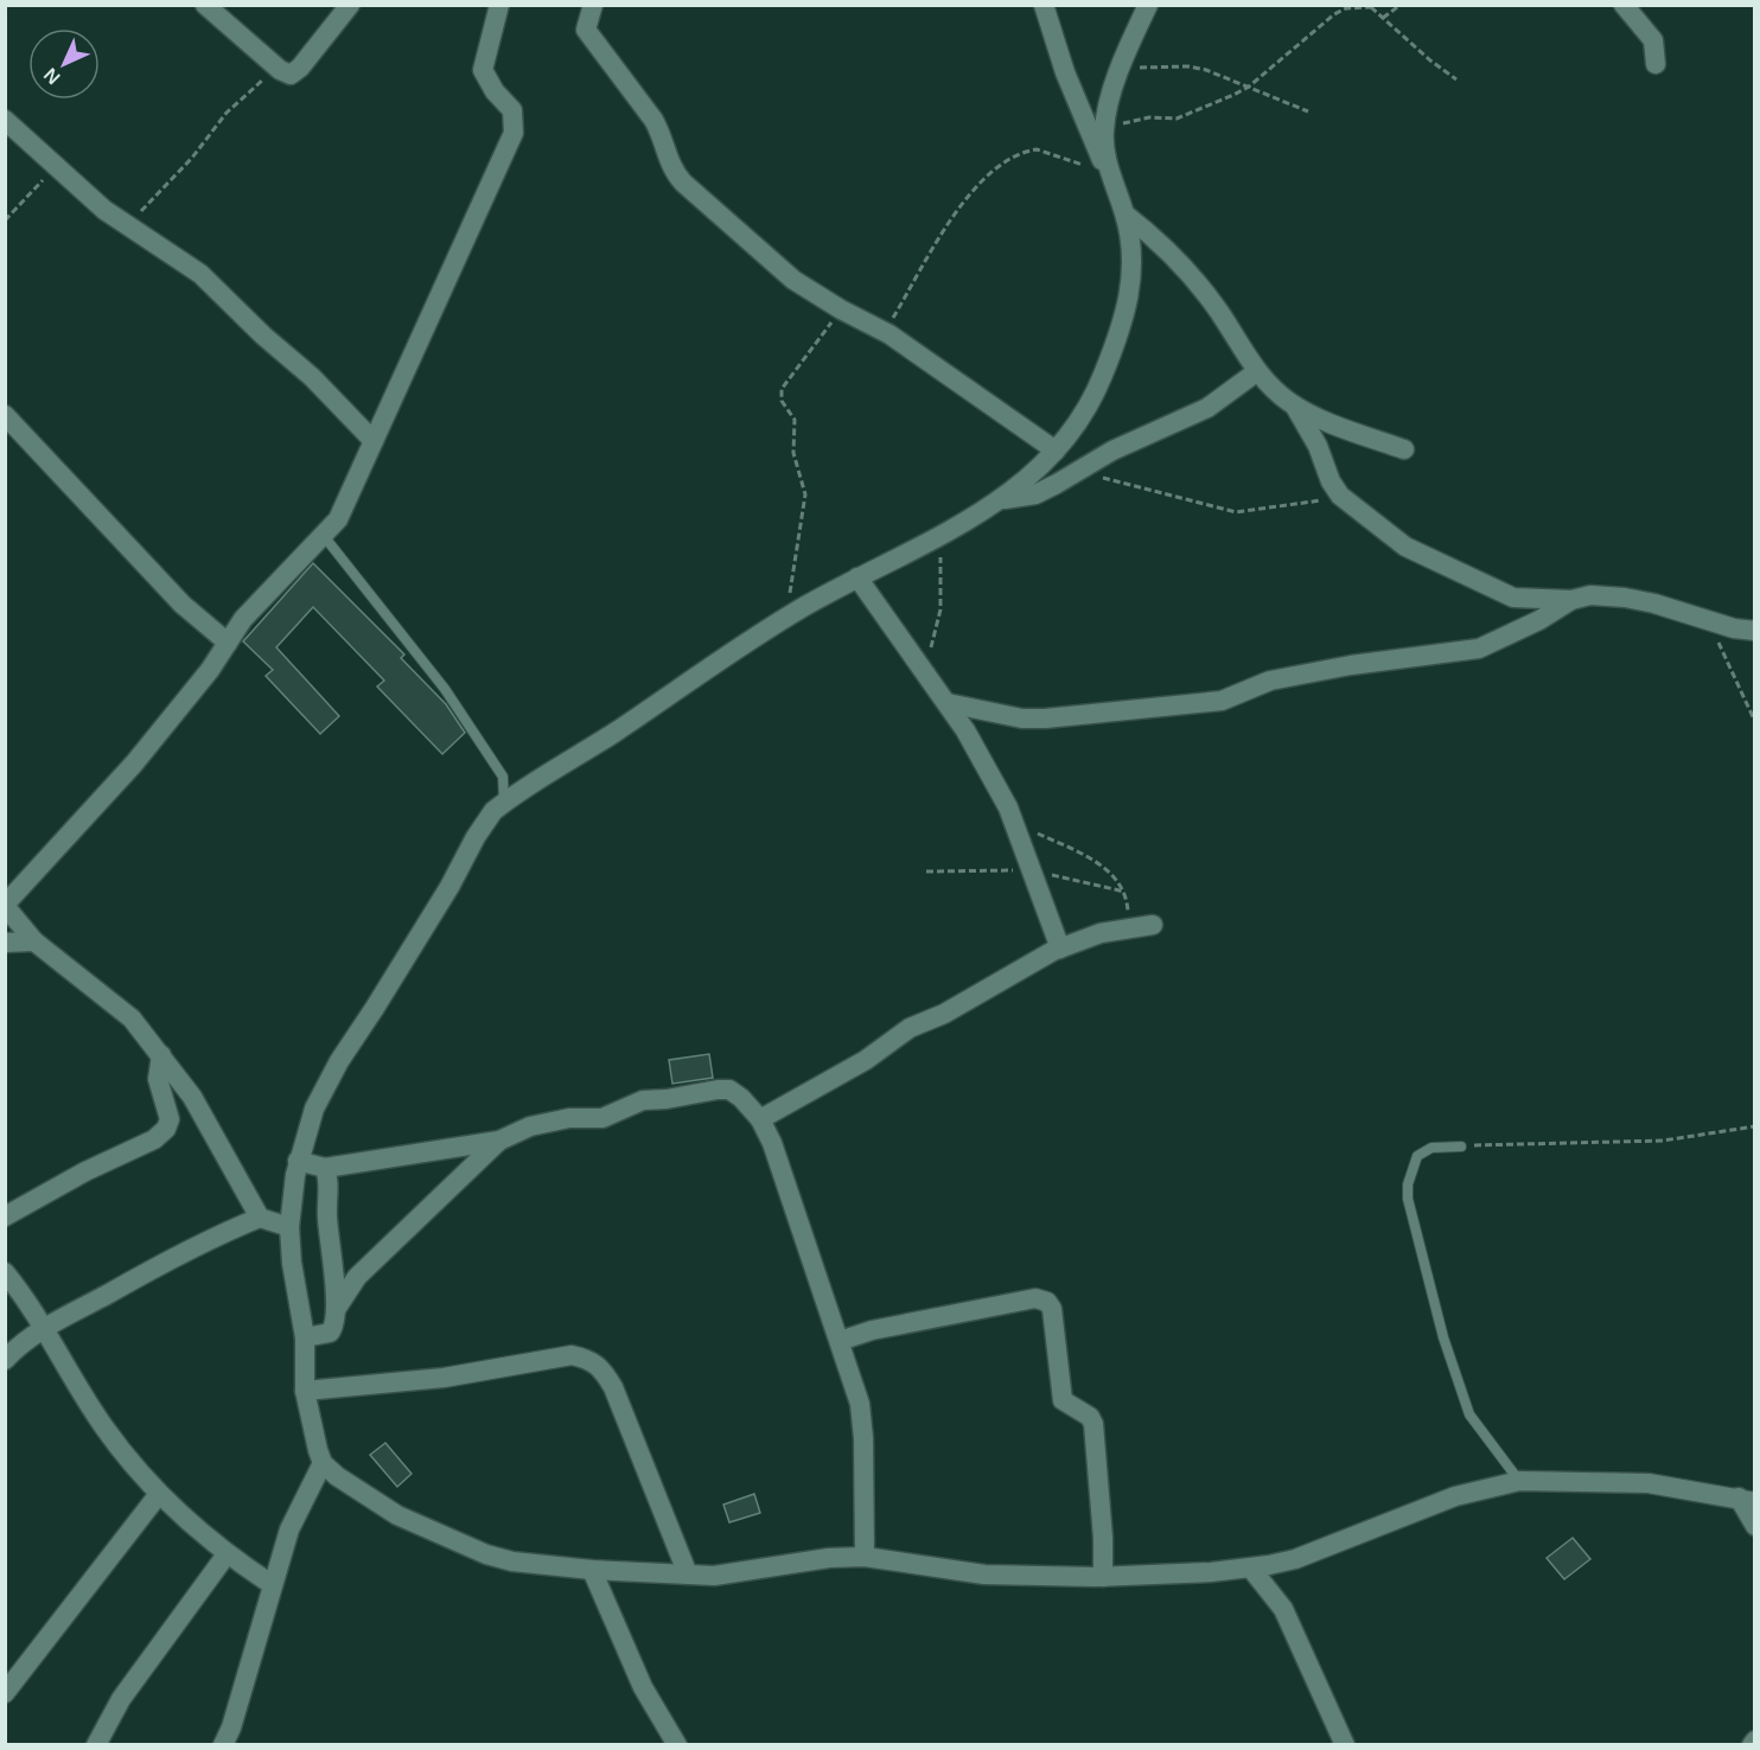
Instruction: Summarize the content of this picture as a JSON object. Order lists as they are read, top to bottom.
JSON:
{
  "north": "bottom left"
}
